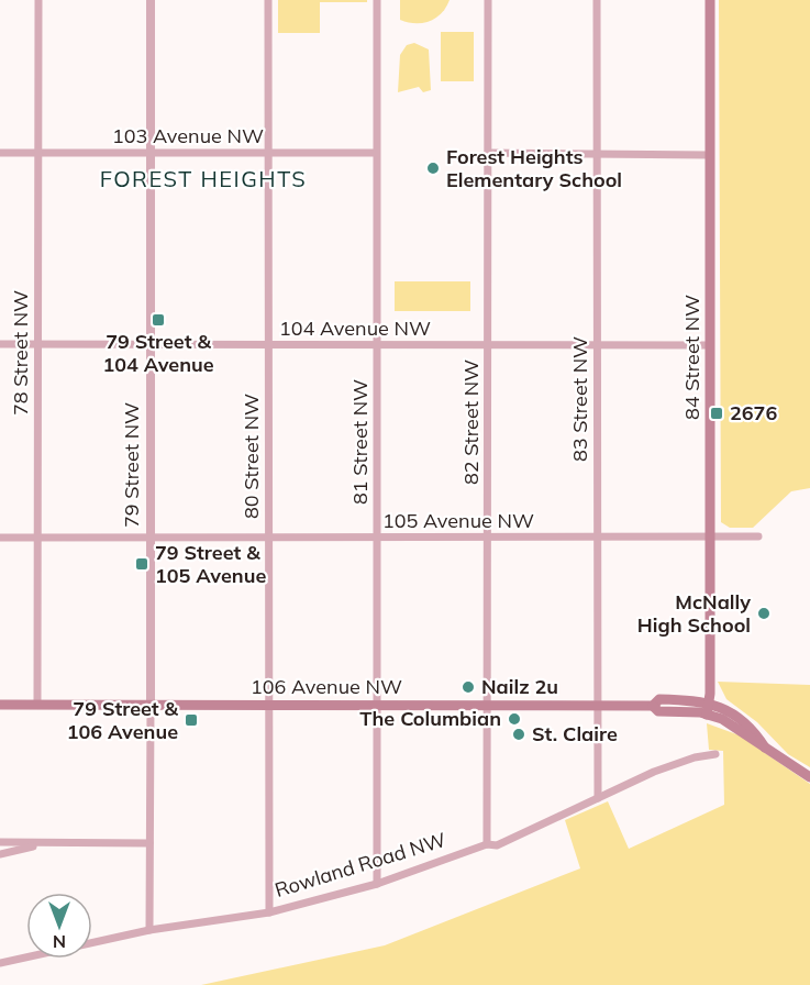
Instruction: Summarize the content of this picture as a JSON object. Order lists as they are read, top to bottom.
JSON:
{
  "streets": {
    "main road": ["84 Street NW", "106 Avenue NW"],
    "street": [
      "103 Avenue NW",
      "104 Avenue NW",
      "78 Street NW",
      "83 Street NW",
      "82 Street NW",
      "81 Street NW",
      "80 Street NW",
      "79 Street NW",
      "105 Avenue NW",
      "Rowland Road NW"
    ]
  },
  "crossings": [
    ["103 Avenue NW", "78 Street NW"],
    ["103 Avenue NW", "81 Street NW"],
    ["103 Avenue NW", "80 Street NW"],
    ["103 Avenue NW", "79 Street NW"],
    ["104 Avenue NW", "78 Street NW"],
    ["104 Avenue NW", "84 Street NW"],
    ["104 Avenue NW", "83 Street NW"],
    ["104 Avenue NW", "82 Street NW"],
    ["104 Avenue NW", "81 Street NW"],
    ["104 Avenue NW", "80 Street NW"],
    ["104 Avenue NW", "79 Street NW"],
    ["78 Street NW", "105 Avenue NW"],
    ["78 Street NW", "106 Avenue NW"],
    ["84 Street NW", "105 Avenue NW"],
    ["84 Street NW", "106 Avenue NW"],
    ["83 Street NW", "105 Avenue NW"],
    ["83 Street NW", "106 Avenue NW"],
    ["83 Street NW", "Rowland Road NW"],
    ["82 Street NW", "105 Avenue NW"],
    ["82 Street NW", "106 Avenue NW"],
    ["82 Street NW", "Rowland Road NW"],
    ["81 Street NW", "105 Avenue NW"],
    ["81 Street NW", "106 Avenue NW"],
    ["81 Street NW", "Rowland Road NW"],
    ["80 Street NW", "105 Avenue NW"],
    ["80 Street NW", "106 Avenue NW"],
    ["80 Street NW", "Rowland Road NW"],
    ["79 Street NW", "105 Avenue NW"],
    ["79 Street NW", "106 Avenue NW"],
    ["79 Street NW", "Rowland Road NW"]
  ],
  "districts": ["FOREST HEIGHTS"],
  "places": {
    "other": [
      "Forest Heights Elementary School",
      "McNally High School",
      "Nailz 2u",
      "The Columbian",
      "St. Claire"
    ],
    "transit": [
      "79 Street & 104 Avenue",
      "2676",
      "79 Street & 105 Avenue",
      "79 Street & 106 Avenue"
    ]
  },
  "north": "bottom"
}
